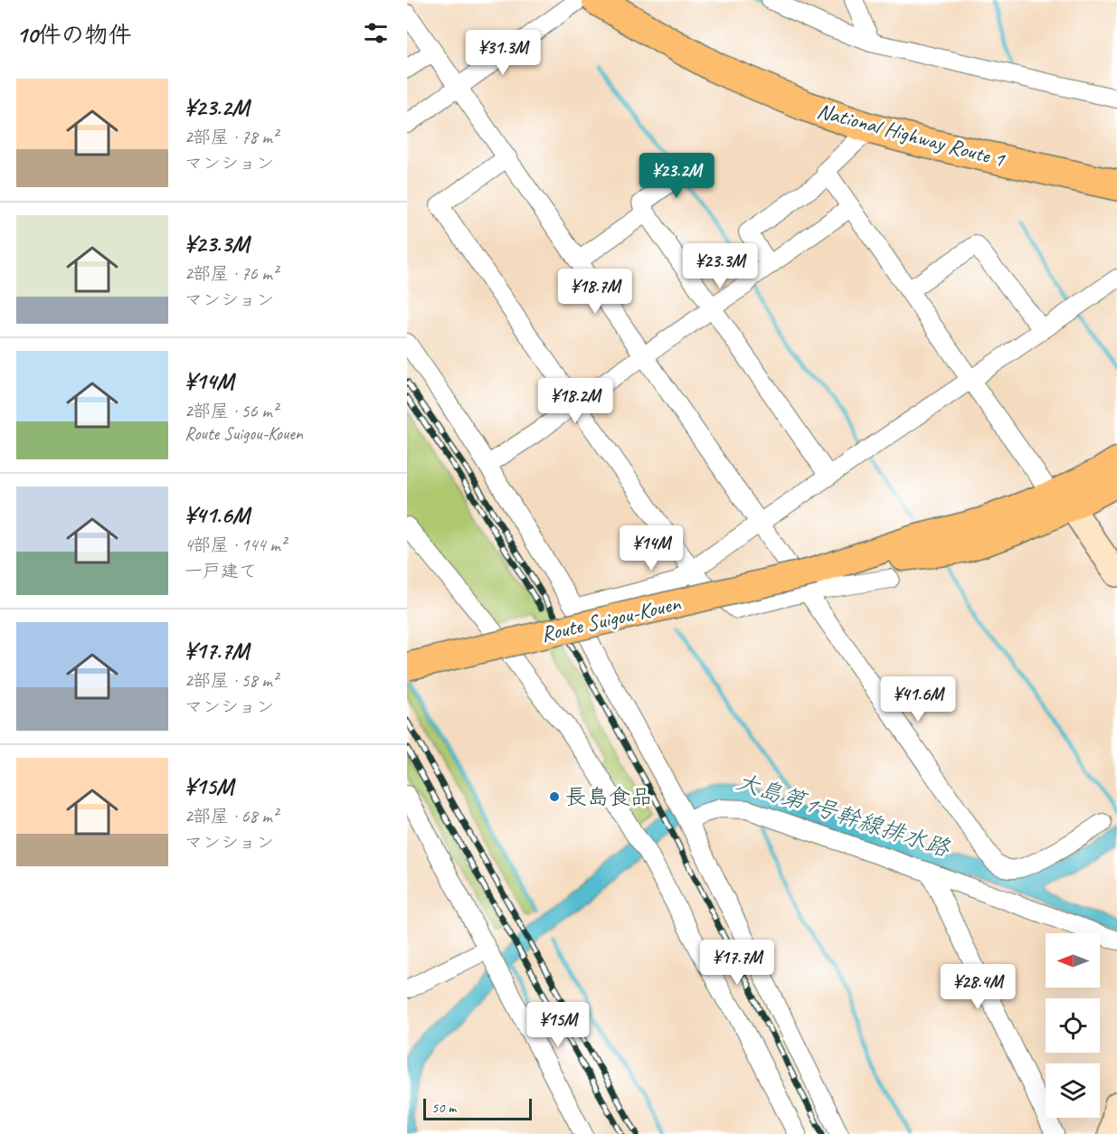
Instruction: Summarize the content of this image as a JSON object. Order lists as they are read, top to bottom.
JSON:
{
  "streets": {
    "highway": ["National Highway Route 1"],
    "main road": ["Route Suigou-Kouen"]
  },
  "water": ["大島第1号幹線排水路"],
  "places": ["長島食品"],
  "scale_bar": "50 m",
  "north": "left",
  "page": {
    "heading": "10件の物件",
    "price": [
      "¥31.3M",
      "¥23.2M",
      "¥23.3M",
      "¥18.7M",
      "¥18.2M",
      "¥14M",
      "¥41.6M",
      "¥17.7M",
      "¥28.4M",
      "¥15M"
    ],
    "list": [
      {
        "name": "¥23.2M",
        "note": "2部屋 · 78 m² · マンション"
      },
      {
        "name": "¥23.3M",
        "note": "2部屋 · 76 m² · マンション"
      },
      {
        "name": "¥14M",
        "note": "2部屋 · 56 m² · Route Suigou-Kouen"
      },
      {
        "name": "¥41.6M",
        "note": "4部屋 · 144 m² · 一戸建て"
      },
      {
        "name": "¥17.7M",
        "note": "2部屋 · 58 m² · マンション"
      },
      {
        "name": "¥15M",
        "note": "2部屋 · 68 m² · マンション"
      }
    ],
    "scale": "50 m"
  }
}
